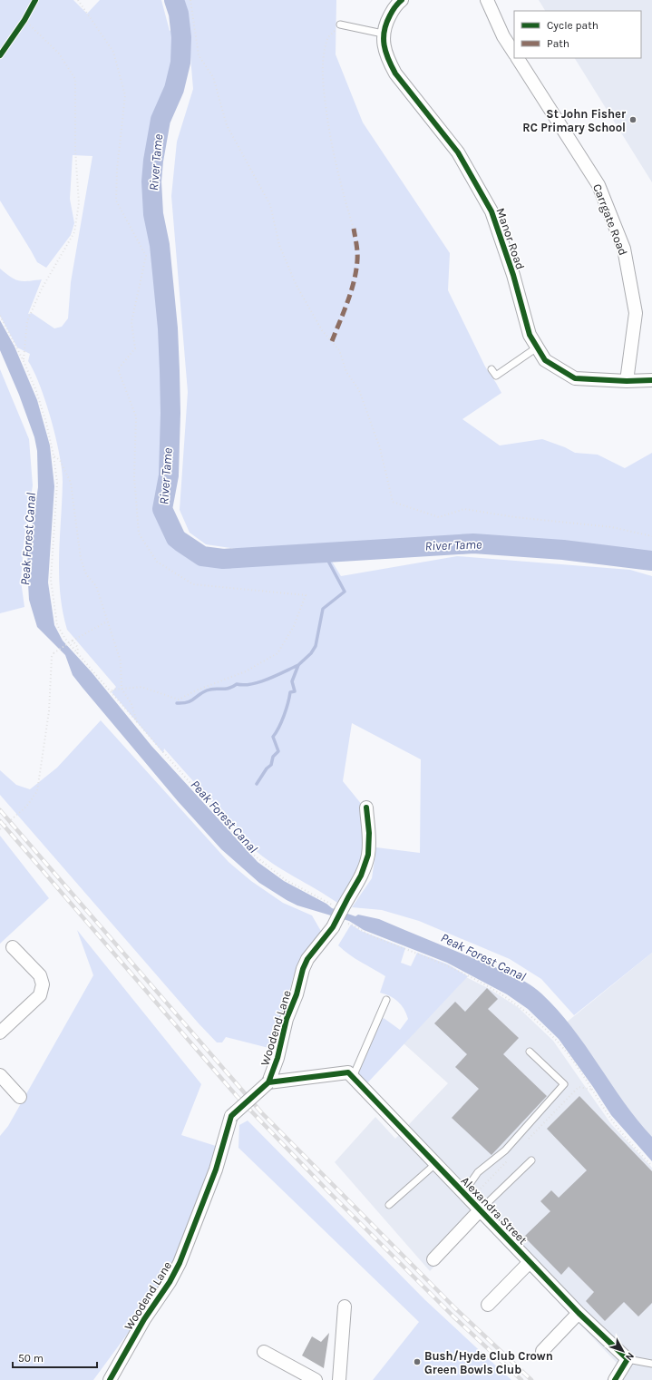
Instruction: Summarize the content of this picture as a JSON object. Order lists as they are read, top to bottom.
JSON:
{
  "streets": {
    "street": [
      "Carrgate Road",
      "Manor Road",
      "Woodend Lane",
      "Alexandra Street"
    ]
  },
  "crossings": [
    ["Carrgate Road", "Manor Road"]
  ],
  "water": ["River Tame", "Peak Forest Canal"],
  "places": ["St John Fisher RC Primary School", "Bush/Hyde Club Crown Green Bowls Club"],
  "legend": ["Cycle path", "Path"],
  "scale_bar": "50 m",
  "north": "bottom right"
}
